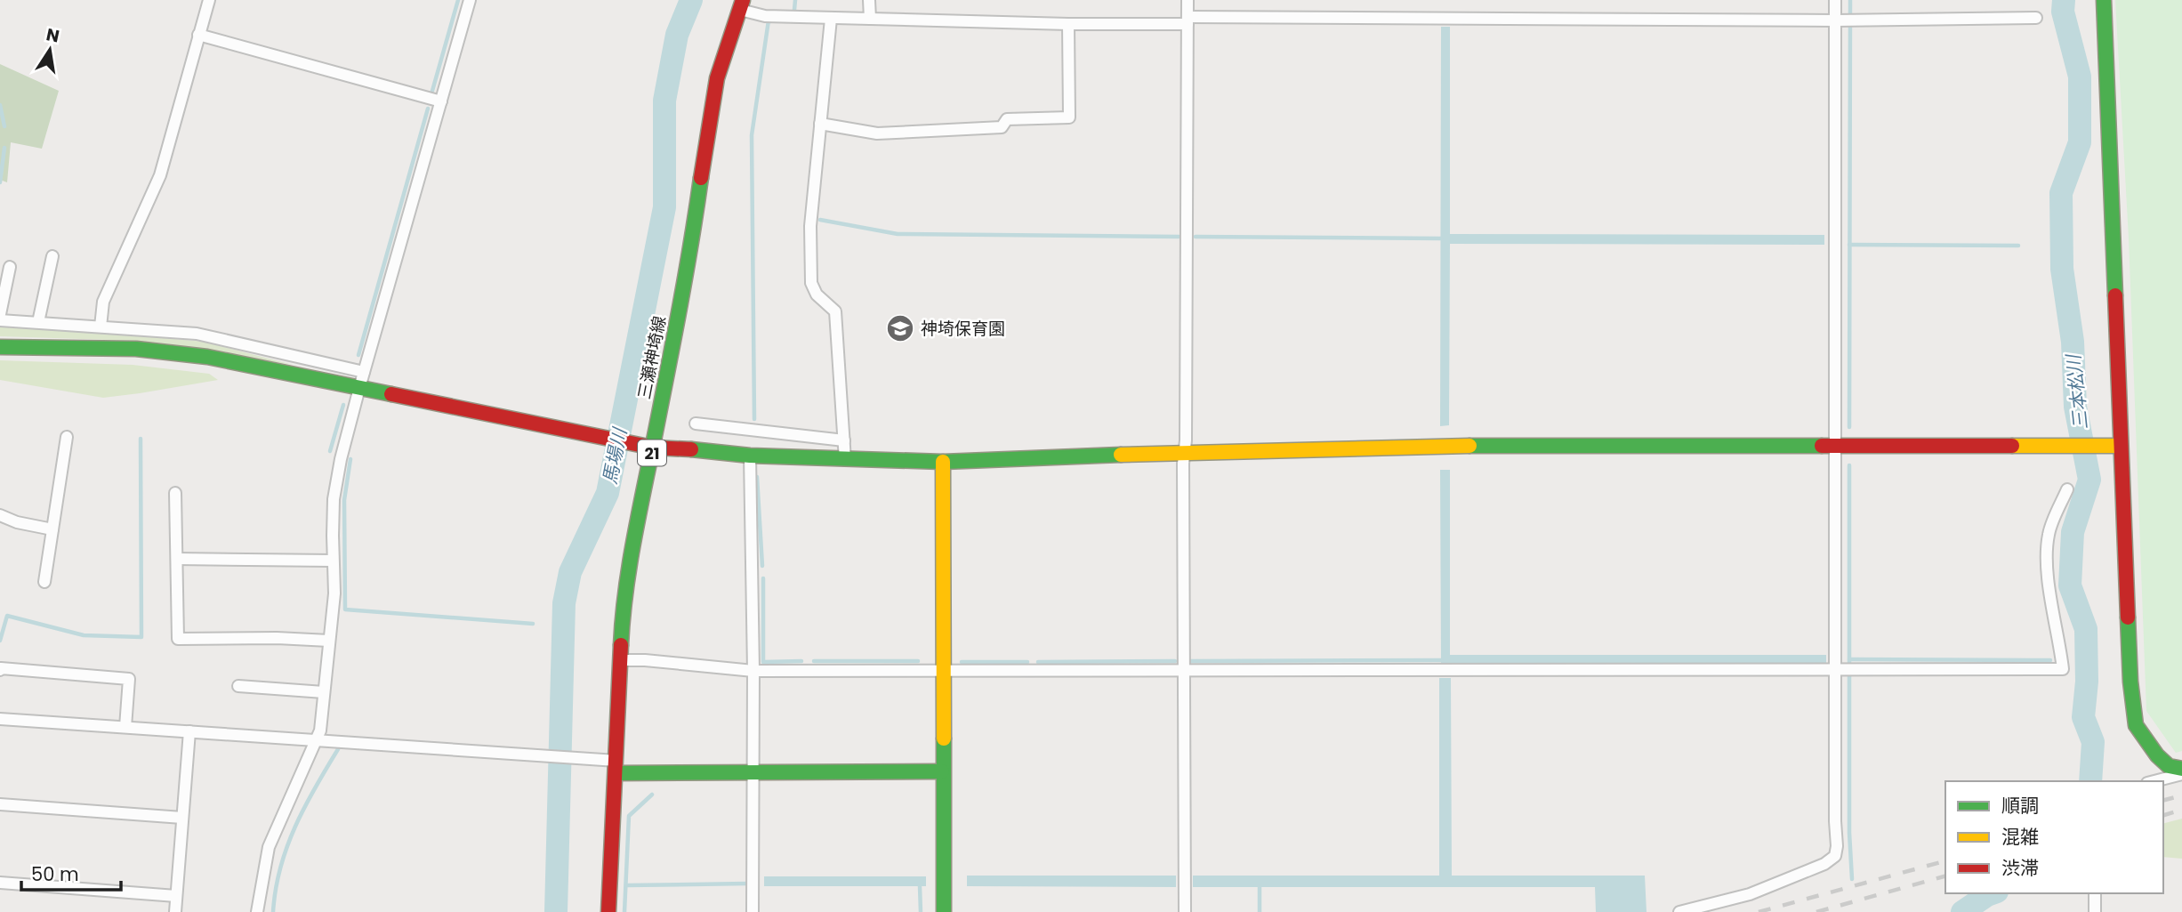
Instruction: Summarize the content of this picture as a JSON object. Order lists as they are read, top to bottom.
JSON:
{
  "streets": {
    "street": ["三瀬神埼線", "21"]
  },
  "water": ["三本松川", "馬場川"],
  "places": {
    "school or university": ["神埼保育園"]
  },
  "legend": ["順調", "混雑", "渋滞"],
  "scale_bar": "50 m",
  "north": "top"
}
